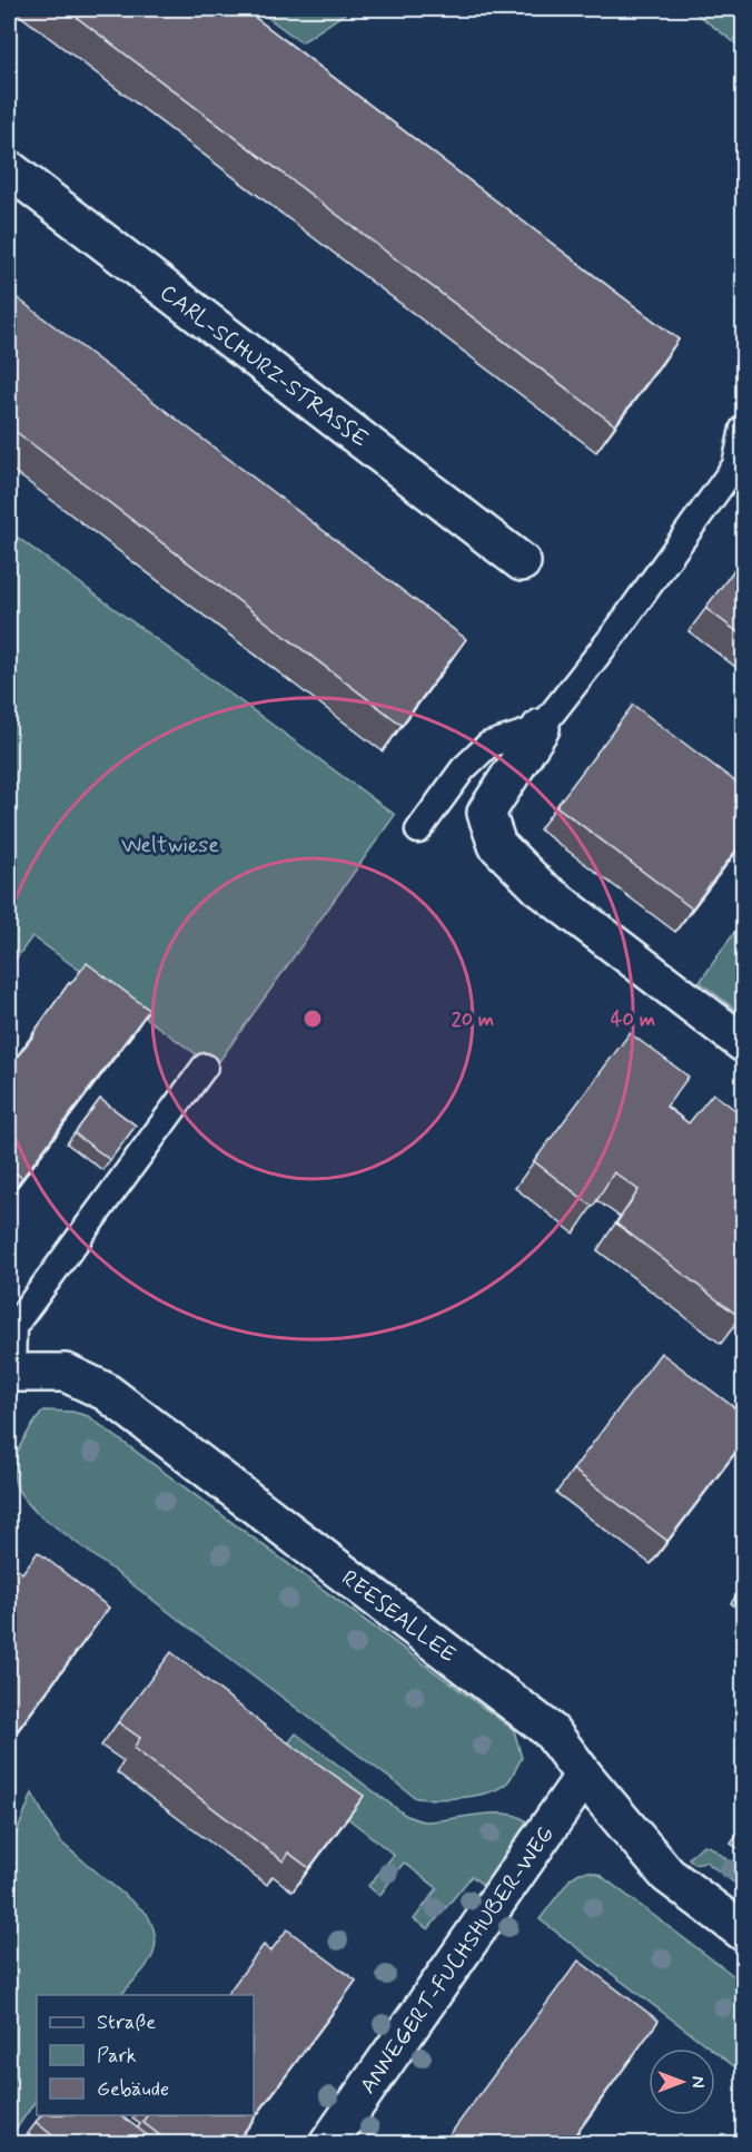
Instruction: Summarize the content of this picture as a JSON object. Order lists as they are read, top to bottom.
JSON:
{
  "streets": {
    "street": ["CARL-SCHURZ-STRASSE", "REESEALLEE", "ANNEGERT-FUCHSHUBER-WEG"]
  },
  "crossings": [
    ["REESEALLEE", "ANNEGERT-FUCHSHUBER-WEG"]
  ],
  "parks": ["Weltwiese"],
  "legend": ["Straße", "Park", "Gebäude"],
  "north": "right",
  "rings": ["20 m", "40 m"]
}
